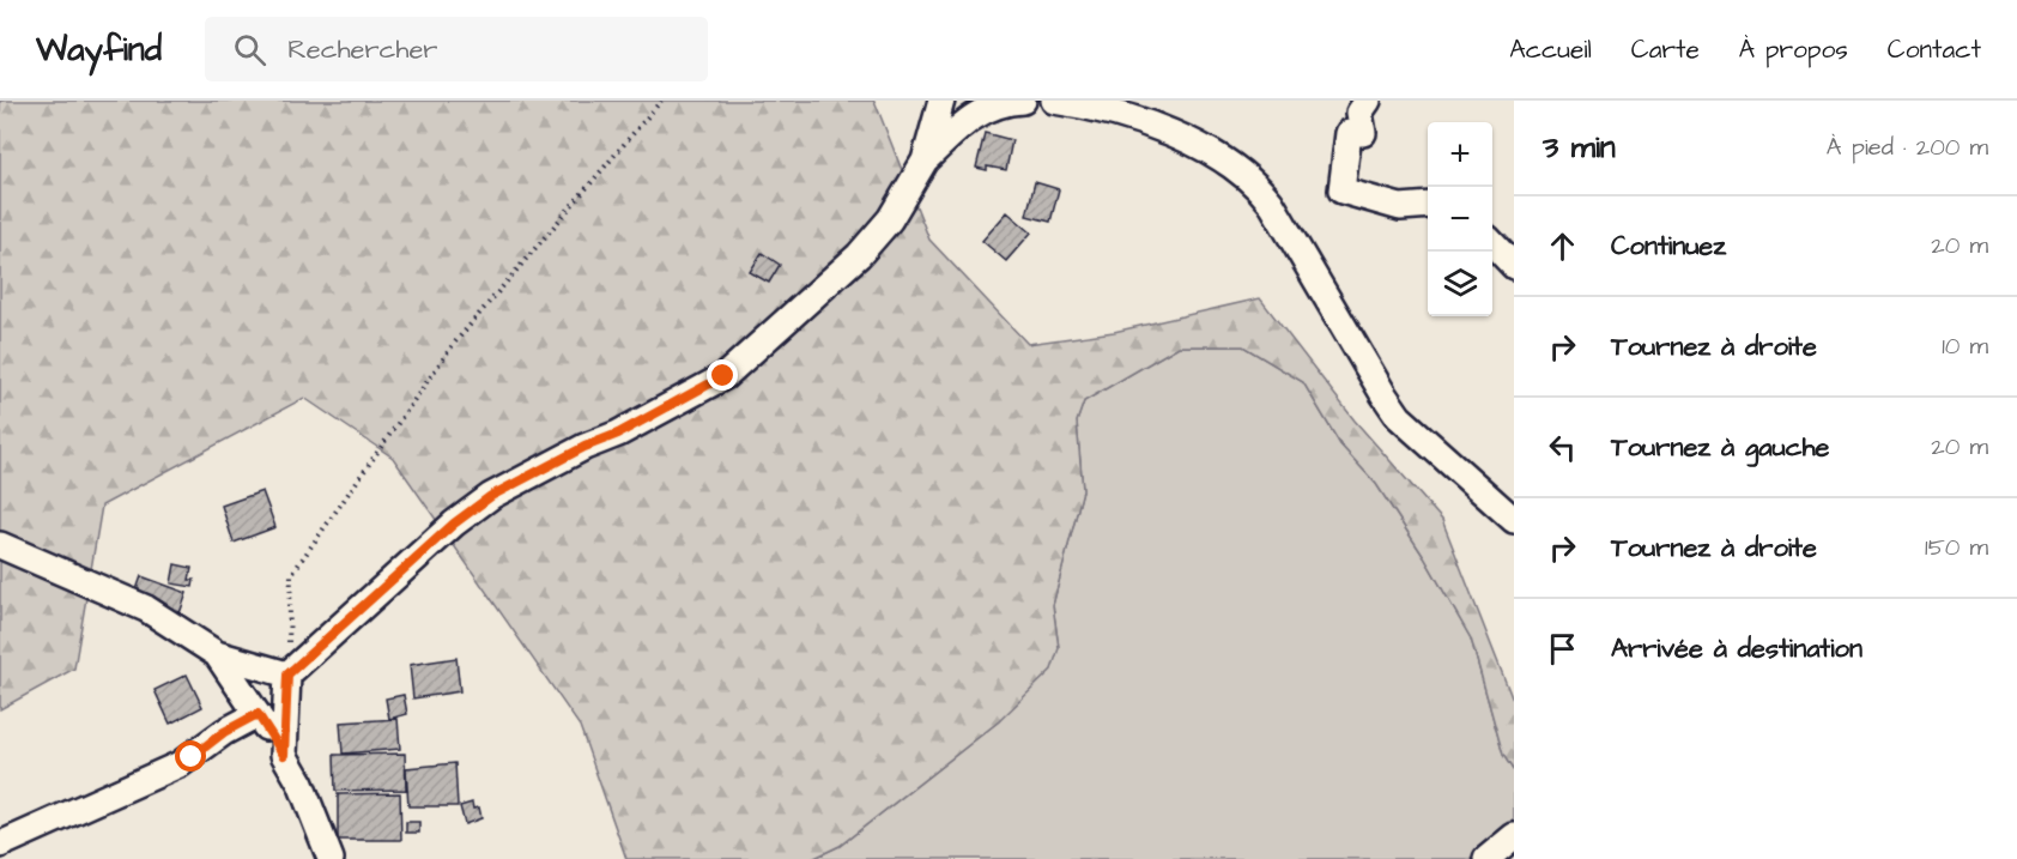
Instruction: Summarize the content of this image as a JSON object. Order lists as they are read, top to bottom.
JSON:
{
  "page": {
    "header": "Wayfind",
    "search": "Rechercher",
    "nav": [
      "Accueil",
      "Carte",
      "À propos",
      "Contact"
    ],
    "heading": ["3 min", "À pied · 200 m"],
    "map_buttons": ["+", "−"],
    "list": [
      ["Continuez", "20 m"],
      ["Tournez à droite", "10 m"],
      ["Tournez à gauche", "20 m"],
      ["Tournez à droite", "150 m"],
      "Arrivée à destination"
    ]
  }
}
